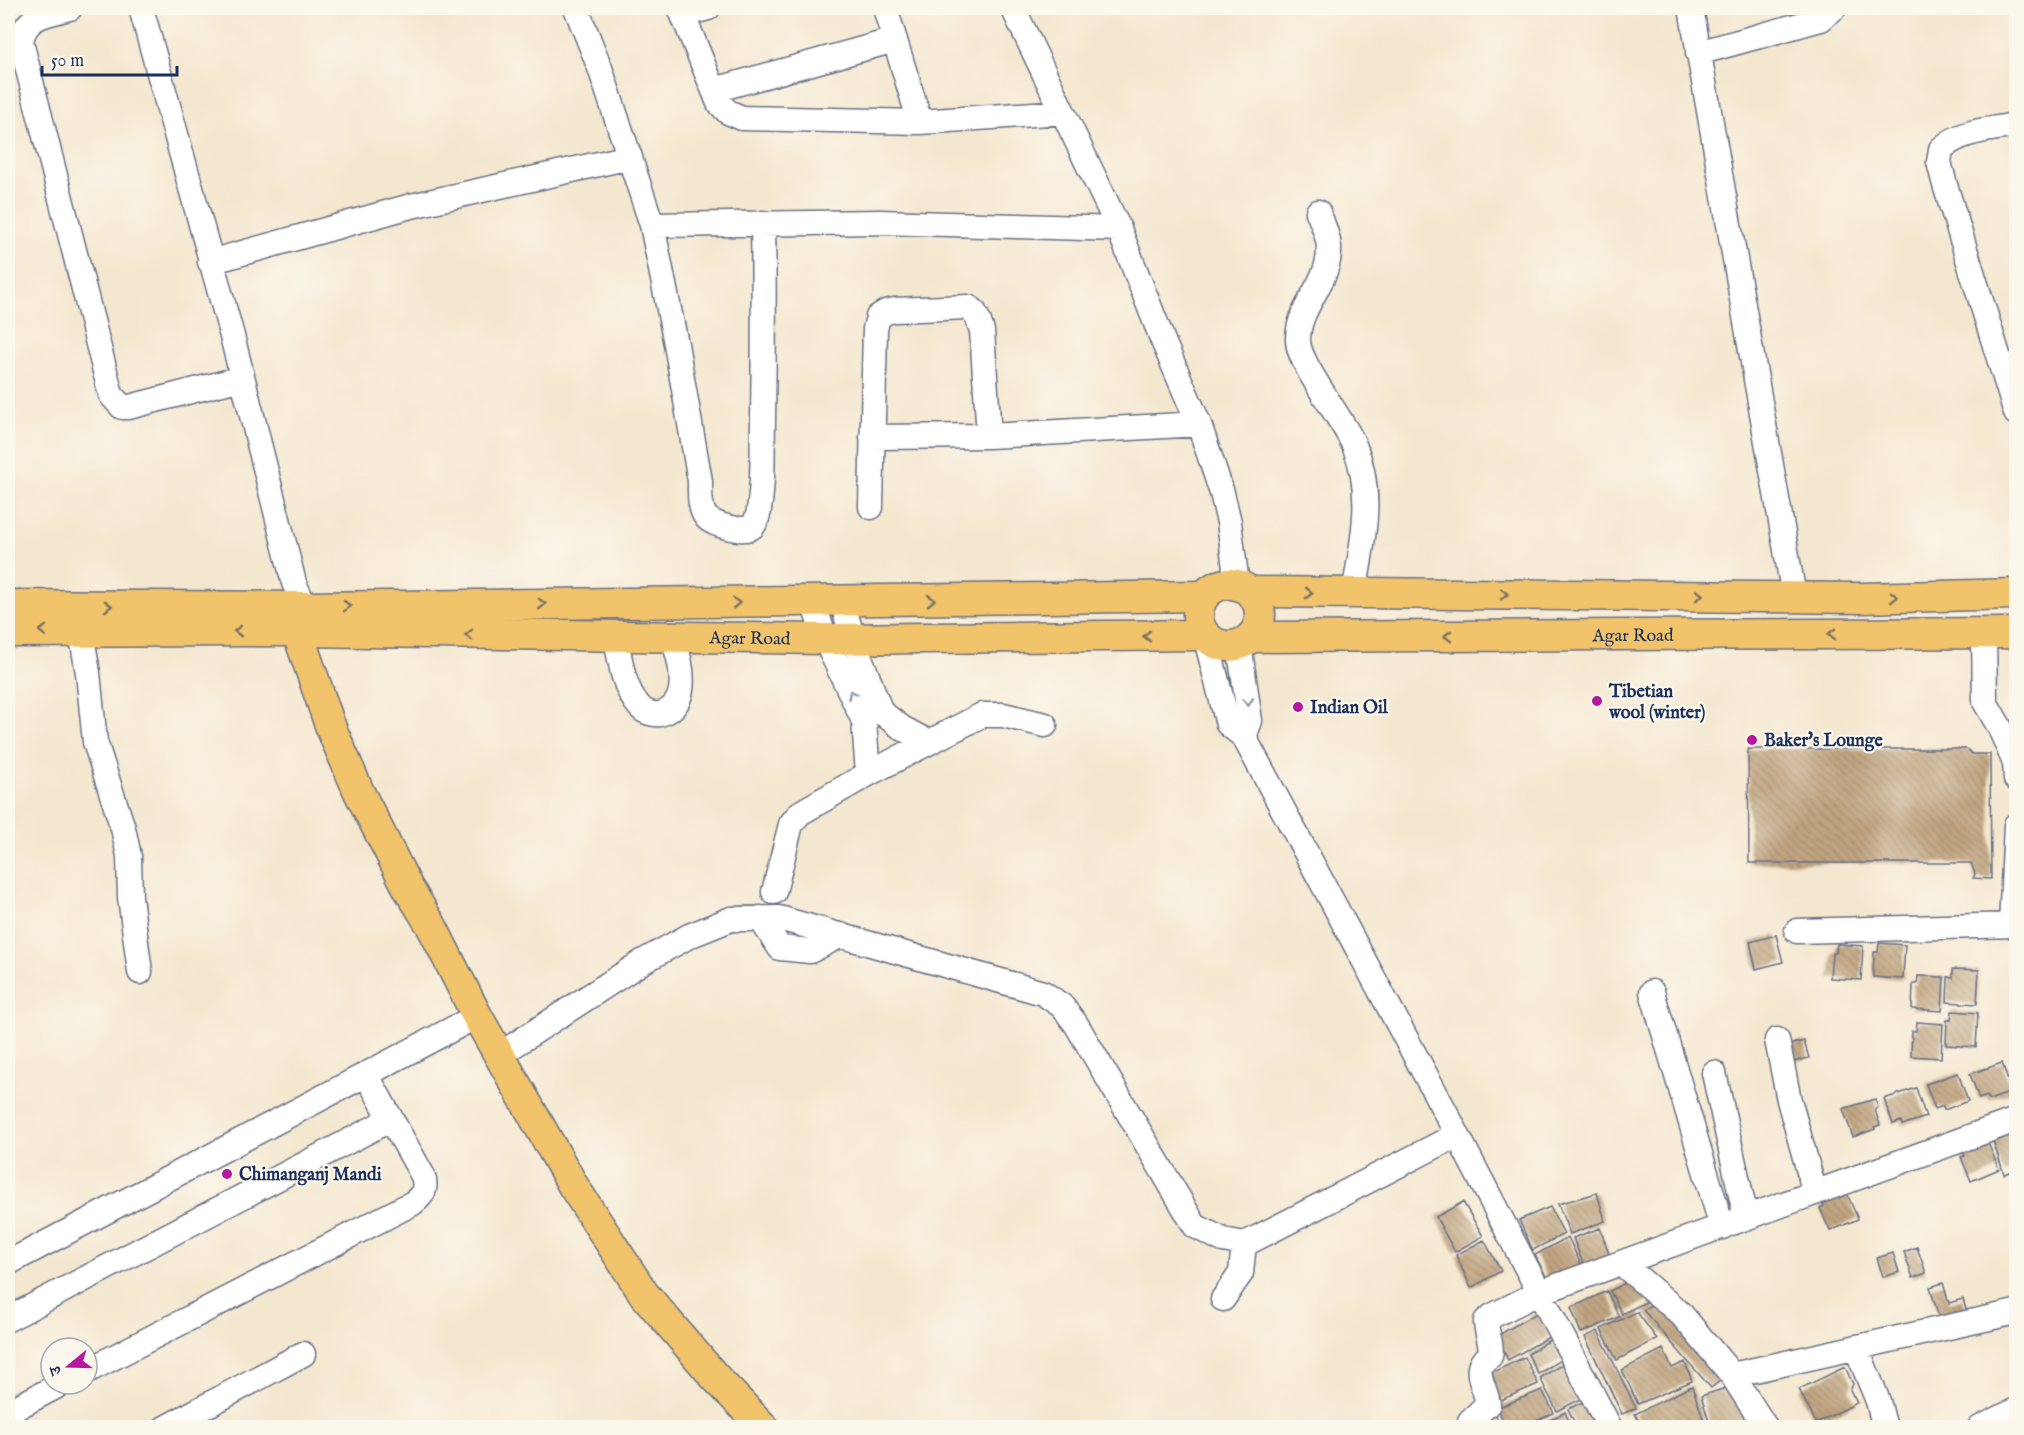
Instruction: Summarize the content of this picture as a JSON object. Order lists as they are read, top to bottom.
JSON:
{
  "streets": {
    "main road": ["Agar Road"]
  },
  "places": [
    "Tibetian wool (winter)",
    "Indian Oil",
    "Baker's Lounge",
    "Chimanganj Mandi"
  ],
  "scale_bar": "50 m",
  "north": "left"
}
